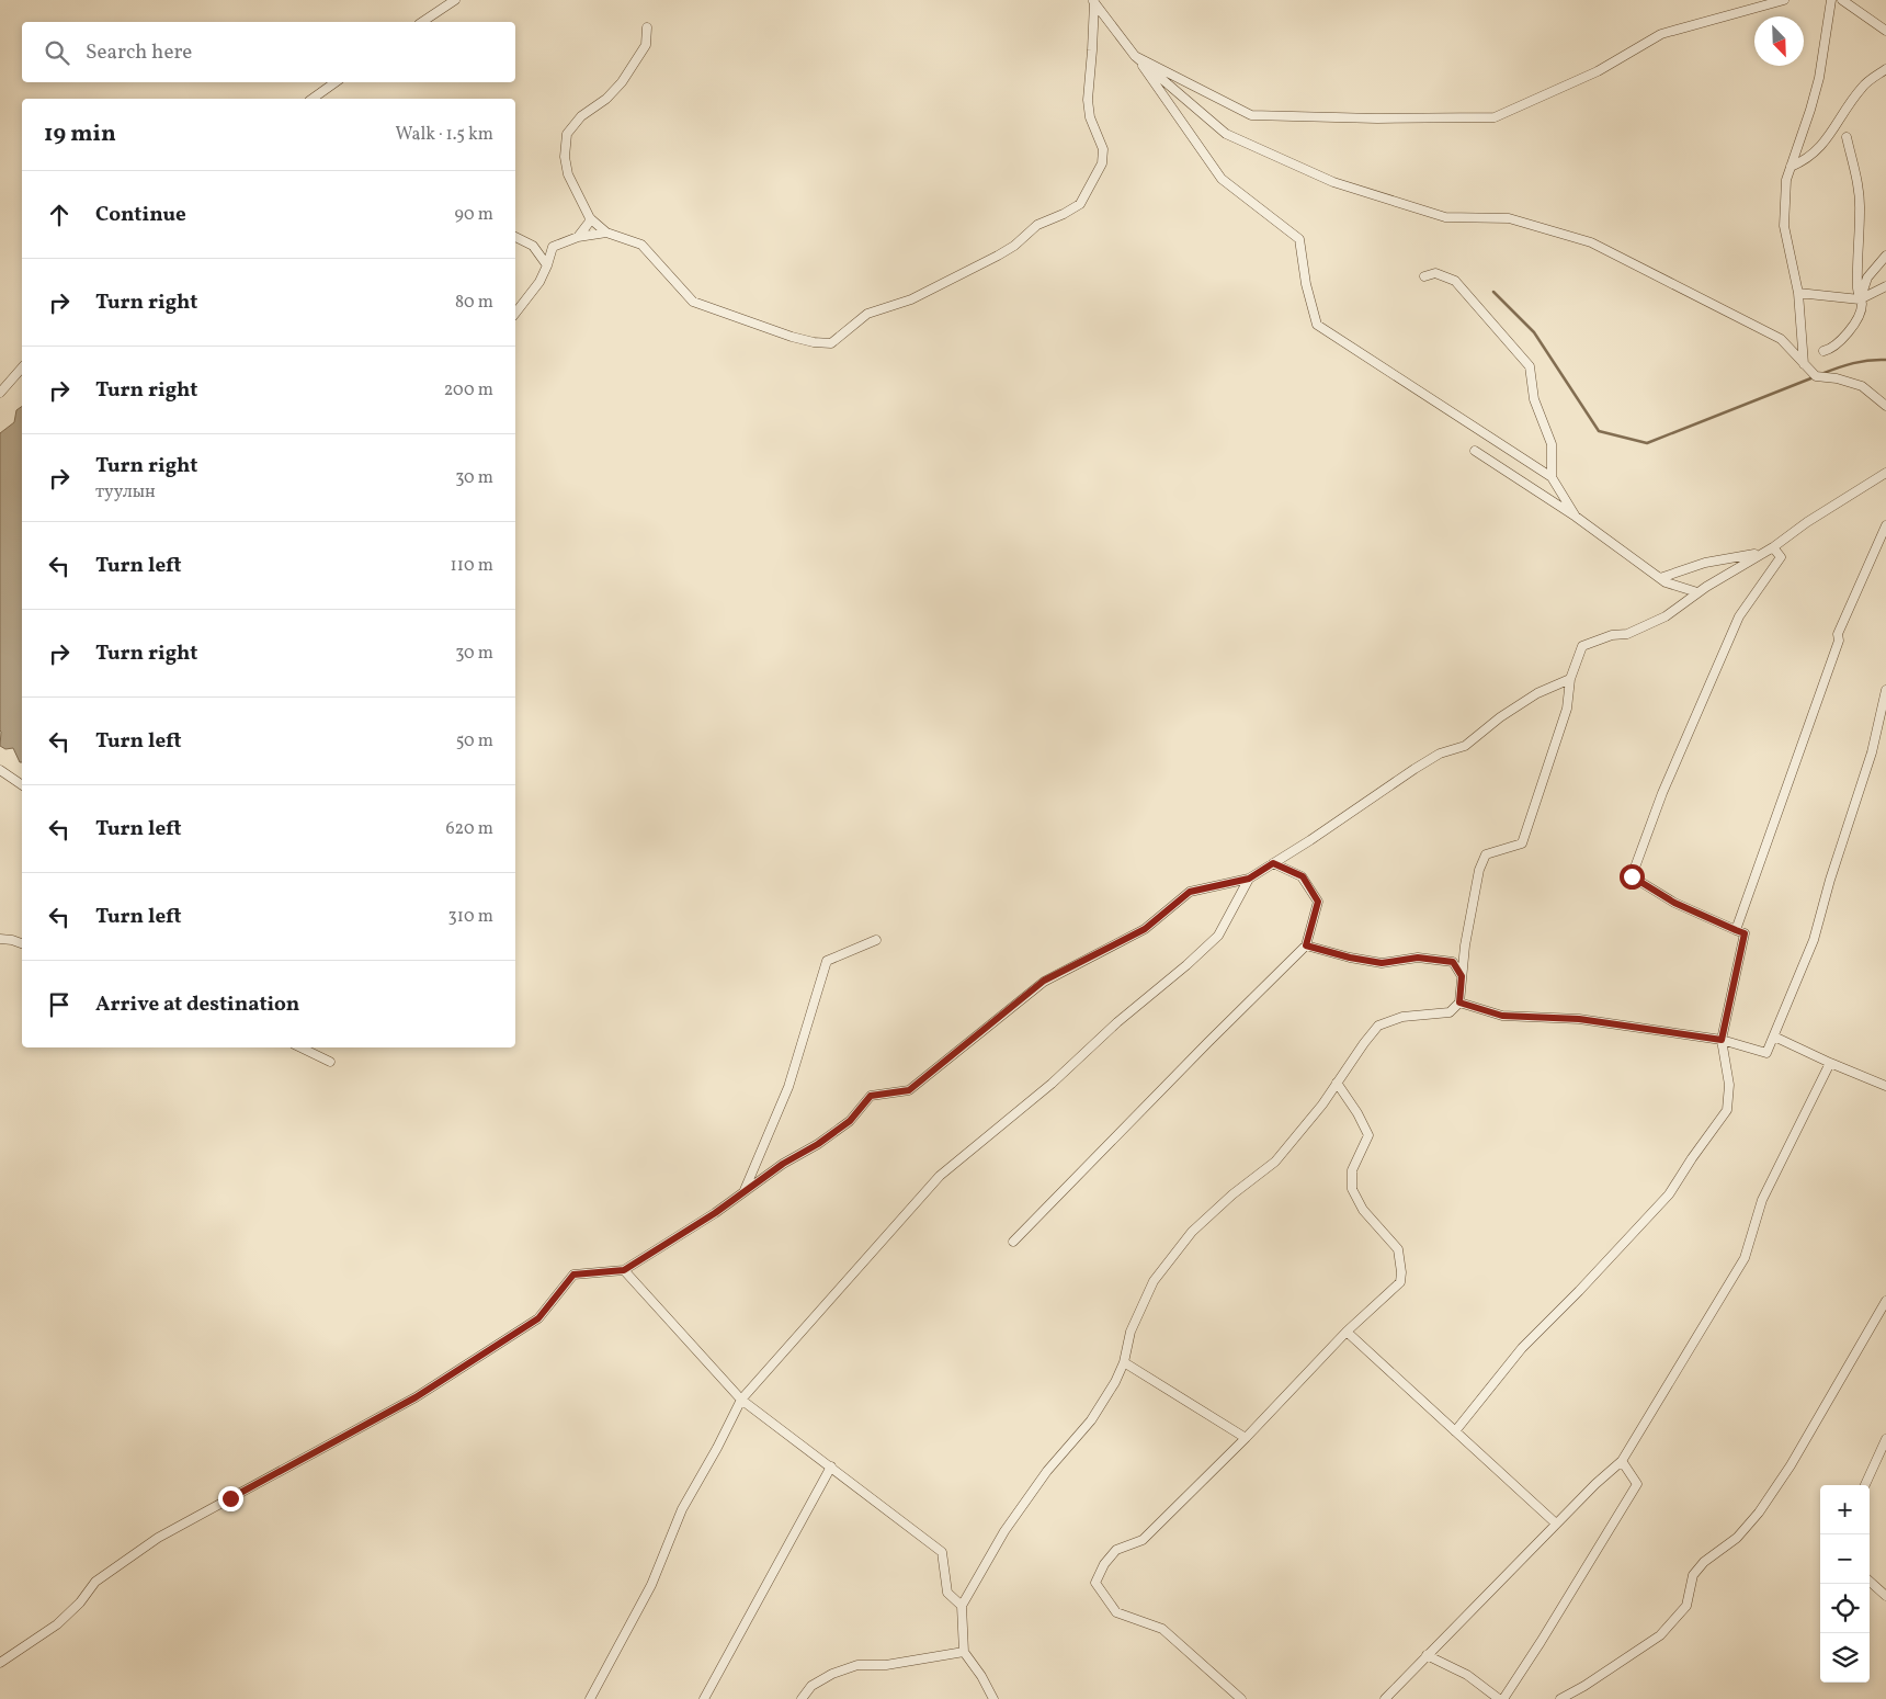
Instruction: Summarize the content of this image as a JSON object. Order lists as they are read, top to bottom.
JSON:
{
  "north": "bottom right",
  "page": {
    "search": "Search here",
    "heading": ["19 min", "Walk · 1.5 km"],
    "list": [
      ["Continue", "90 m"],
      ["Turn right", "80 m"],
      ["Turn right", "200 m"],
      ["Turn right", "туулын", "30 m"],
      ["Turn left", "110 m"],
      ["Turn right", "30 m"],
      ["Turn left", "50 m"],
      ["Turn left", "620 m"],
      ["Turn left", "310 m"],
      "Arrive at destination"
    ],
    "map_buttons": ["+", "−"]
  }
}
